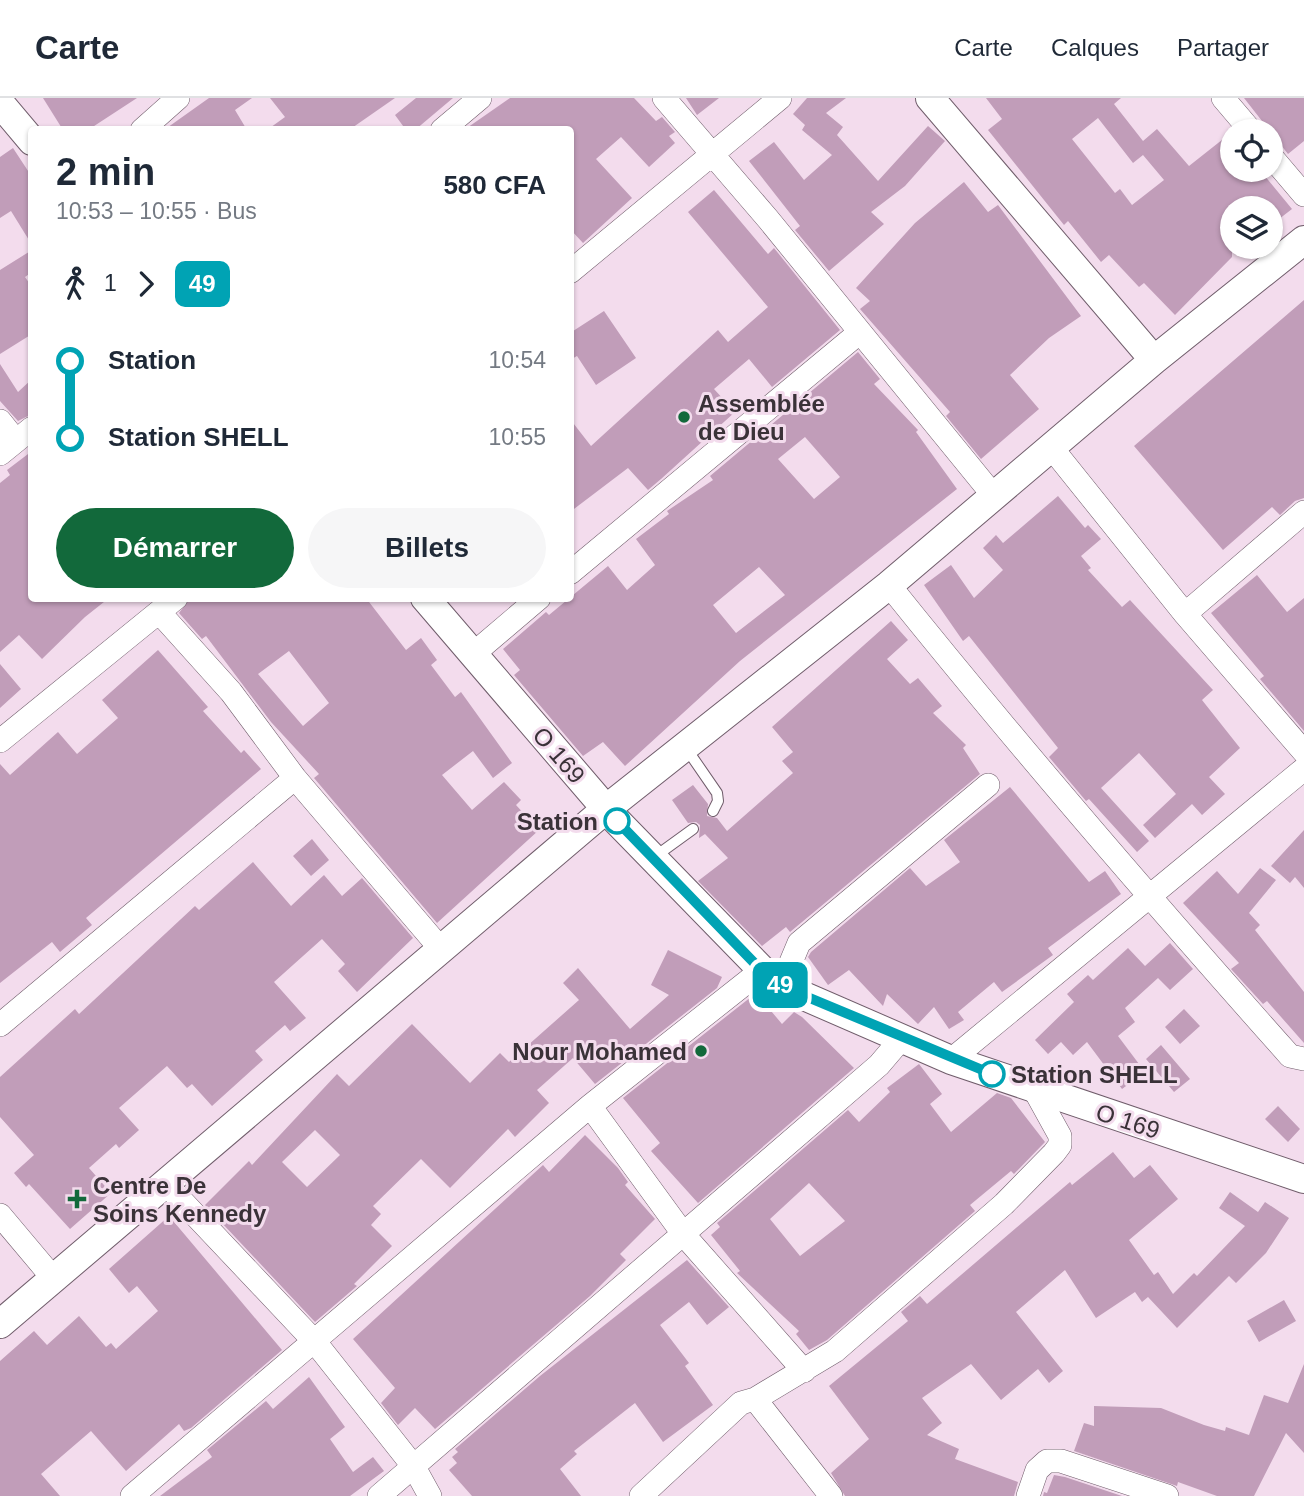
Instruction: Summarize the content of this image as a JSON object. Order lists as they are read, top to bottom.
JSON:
{
  "streets": {
    "street": ["O 169"]
  },
  "places": {
    "other": [
      "Assemblée de Dieu",
      "Station",
      "Nour Mohamed",
      "Station SHELL"
    ],
    "health": ["Centre De Soins Kennedy"]
  },
  "lines": ["bus line 49"],
  "page": {
    "header": "Carte",
    "nav": ["Carte", "Calques", "Partager"],
    "on_map": "49",
    "heading": ["2 min", "10:53 – 10:55 · Bus", "580 CFA"],
    "legs": ["1", "49"],
    "list": [
      {
        "name": "Station",
        "value": "10:54"
      },
      {
        "name": "Station SHELL",
        "value": "10:55"
      }
    ],
    "buttons": ["Démarrer", "Billets"]
  }
}
